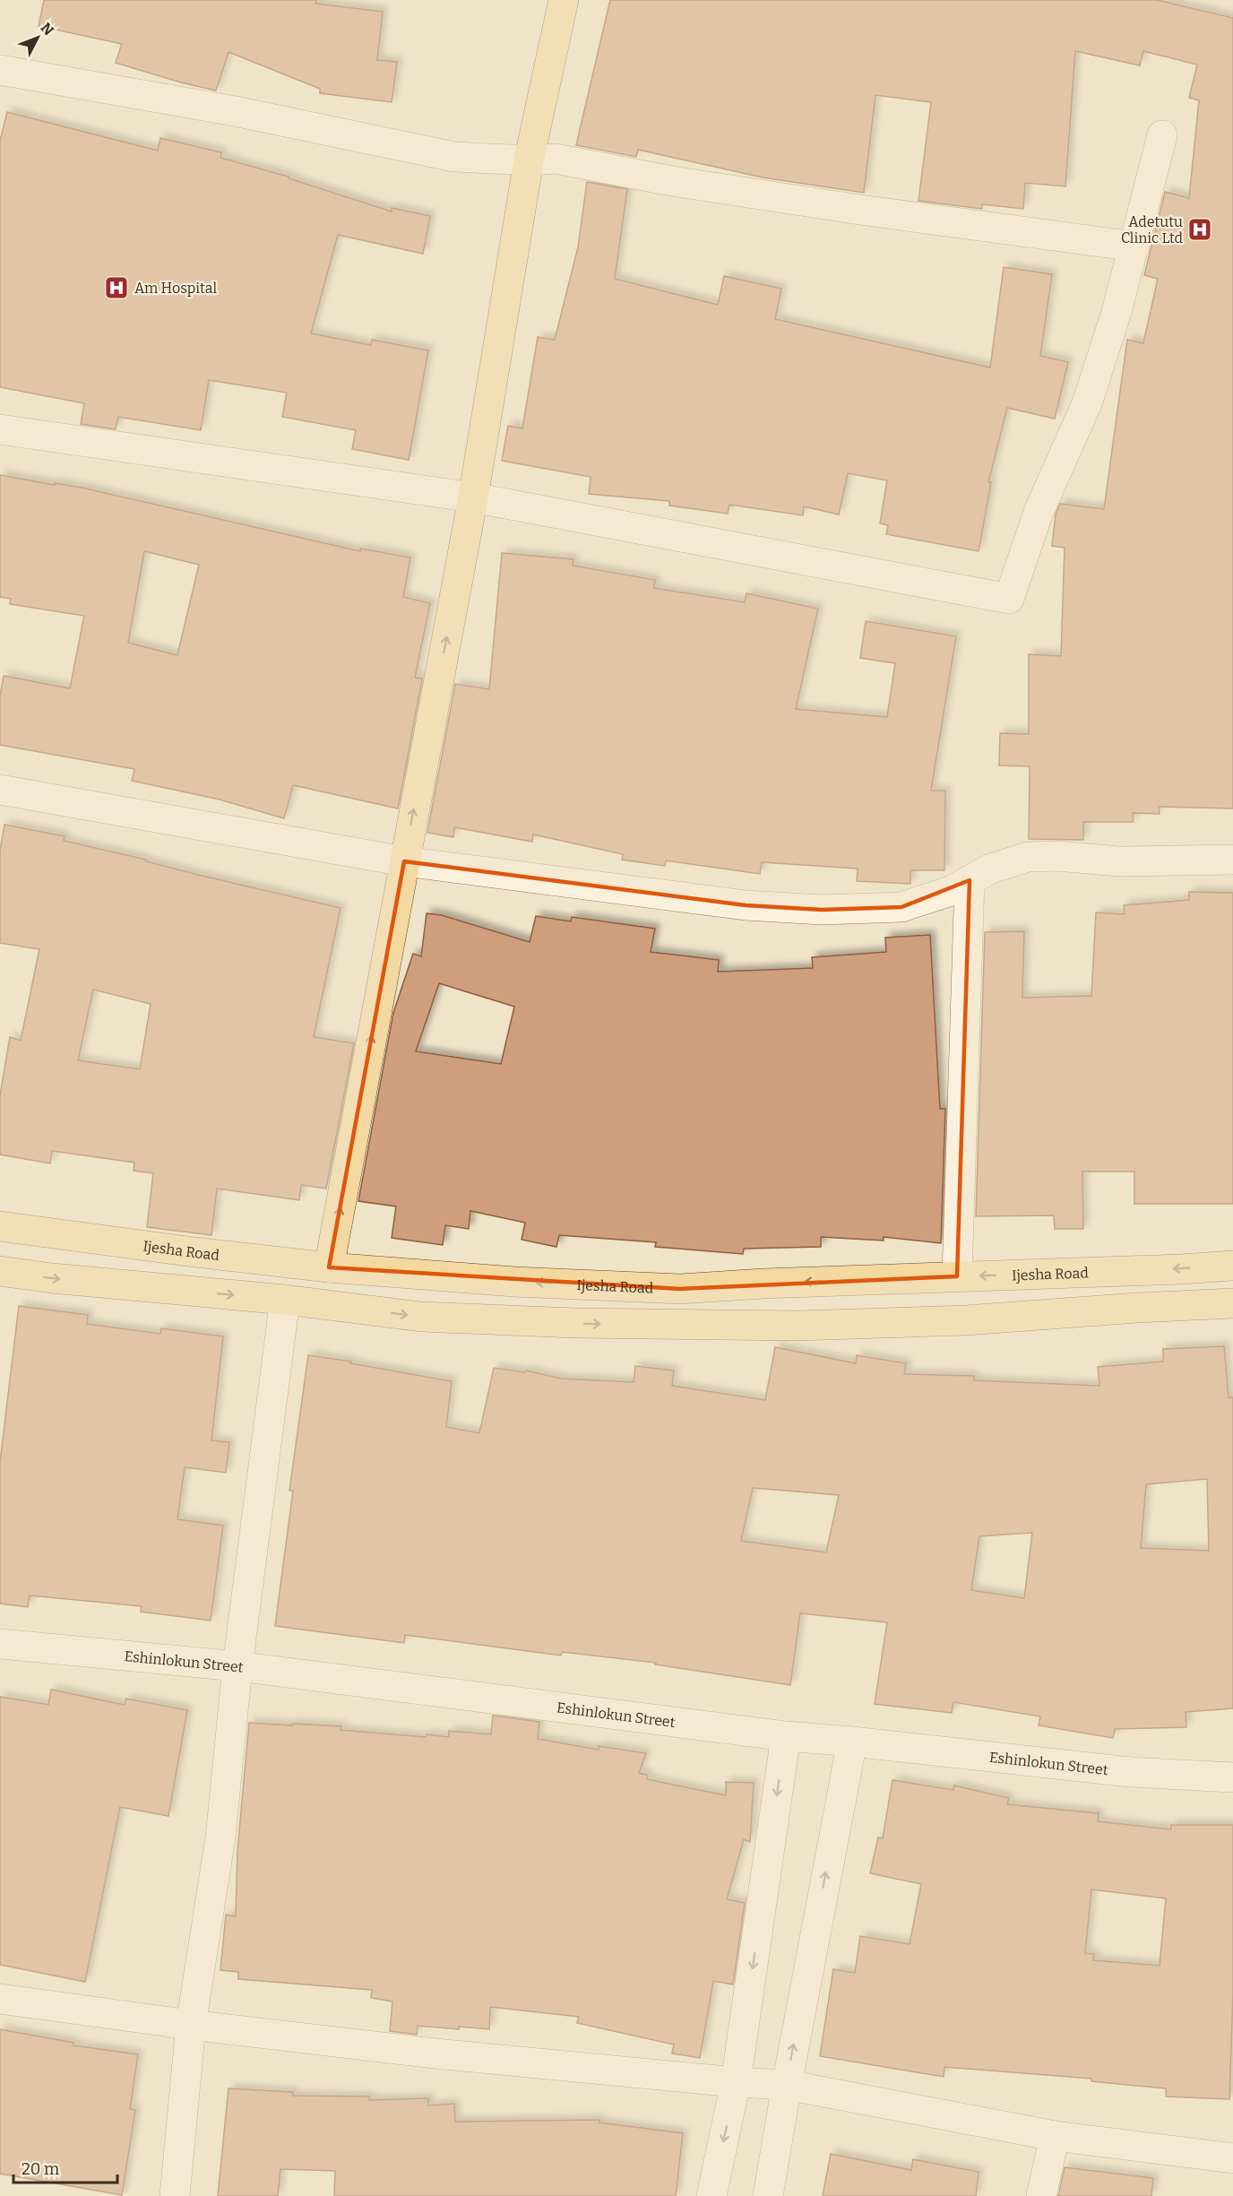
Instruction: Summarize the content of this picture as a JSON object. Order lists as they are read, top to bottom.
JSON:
{
  "streets": {
    "main road": ["Ijesha Road"],
    "street": ["Eshinlokun Street"]
  },
  "places": {
    "hospital": ["Adetutu Clinic Ltd", "Am Hospital"]
  },
  "scale_bar": "20 m",
  "north": "top right"
}
